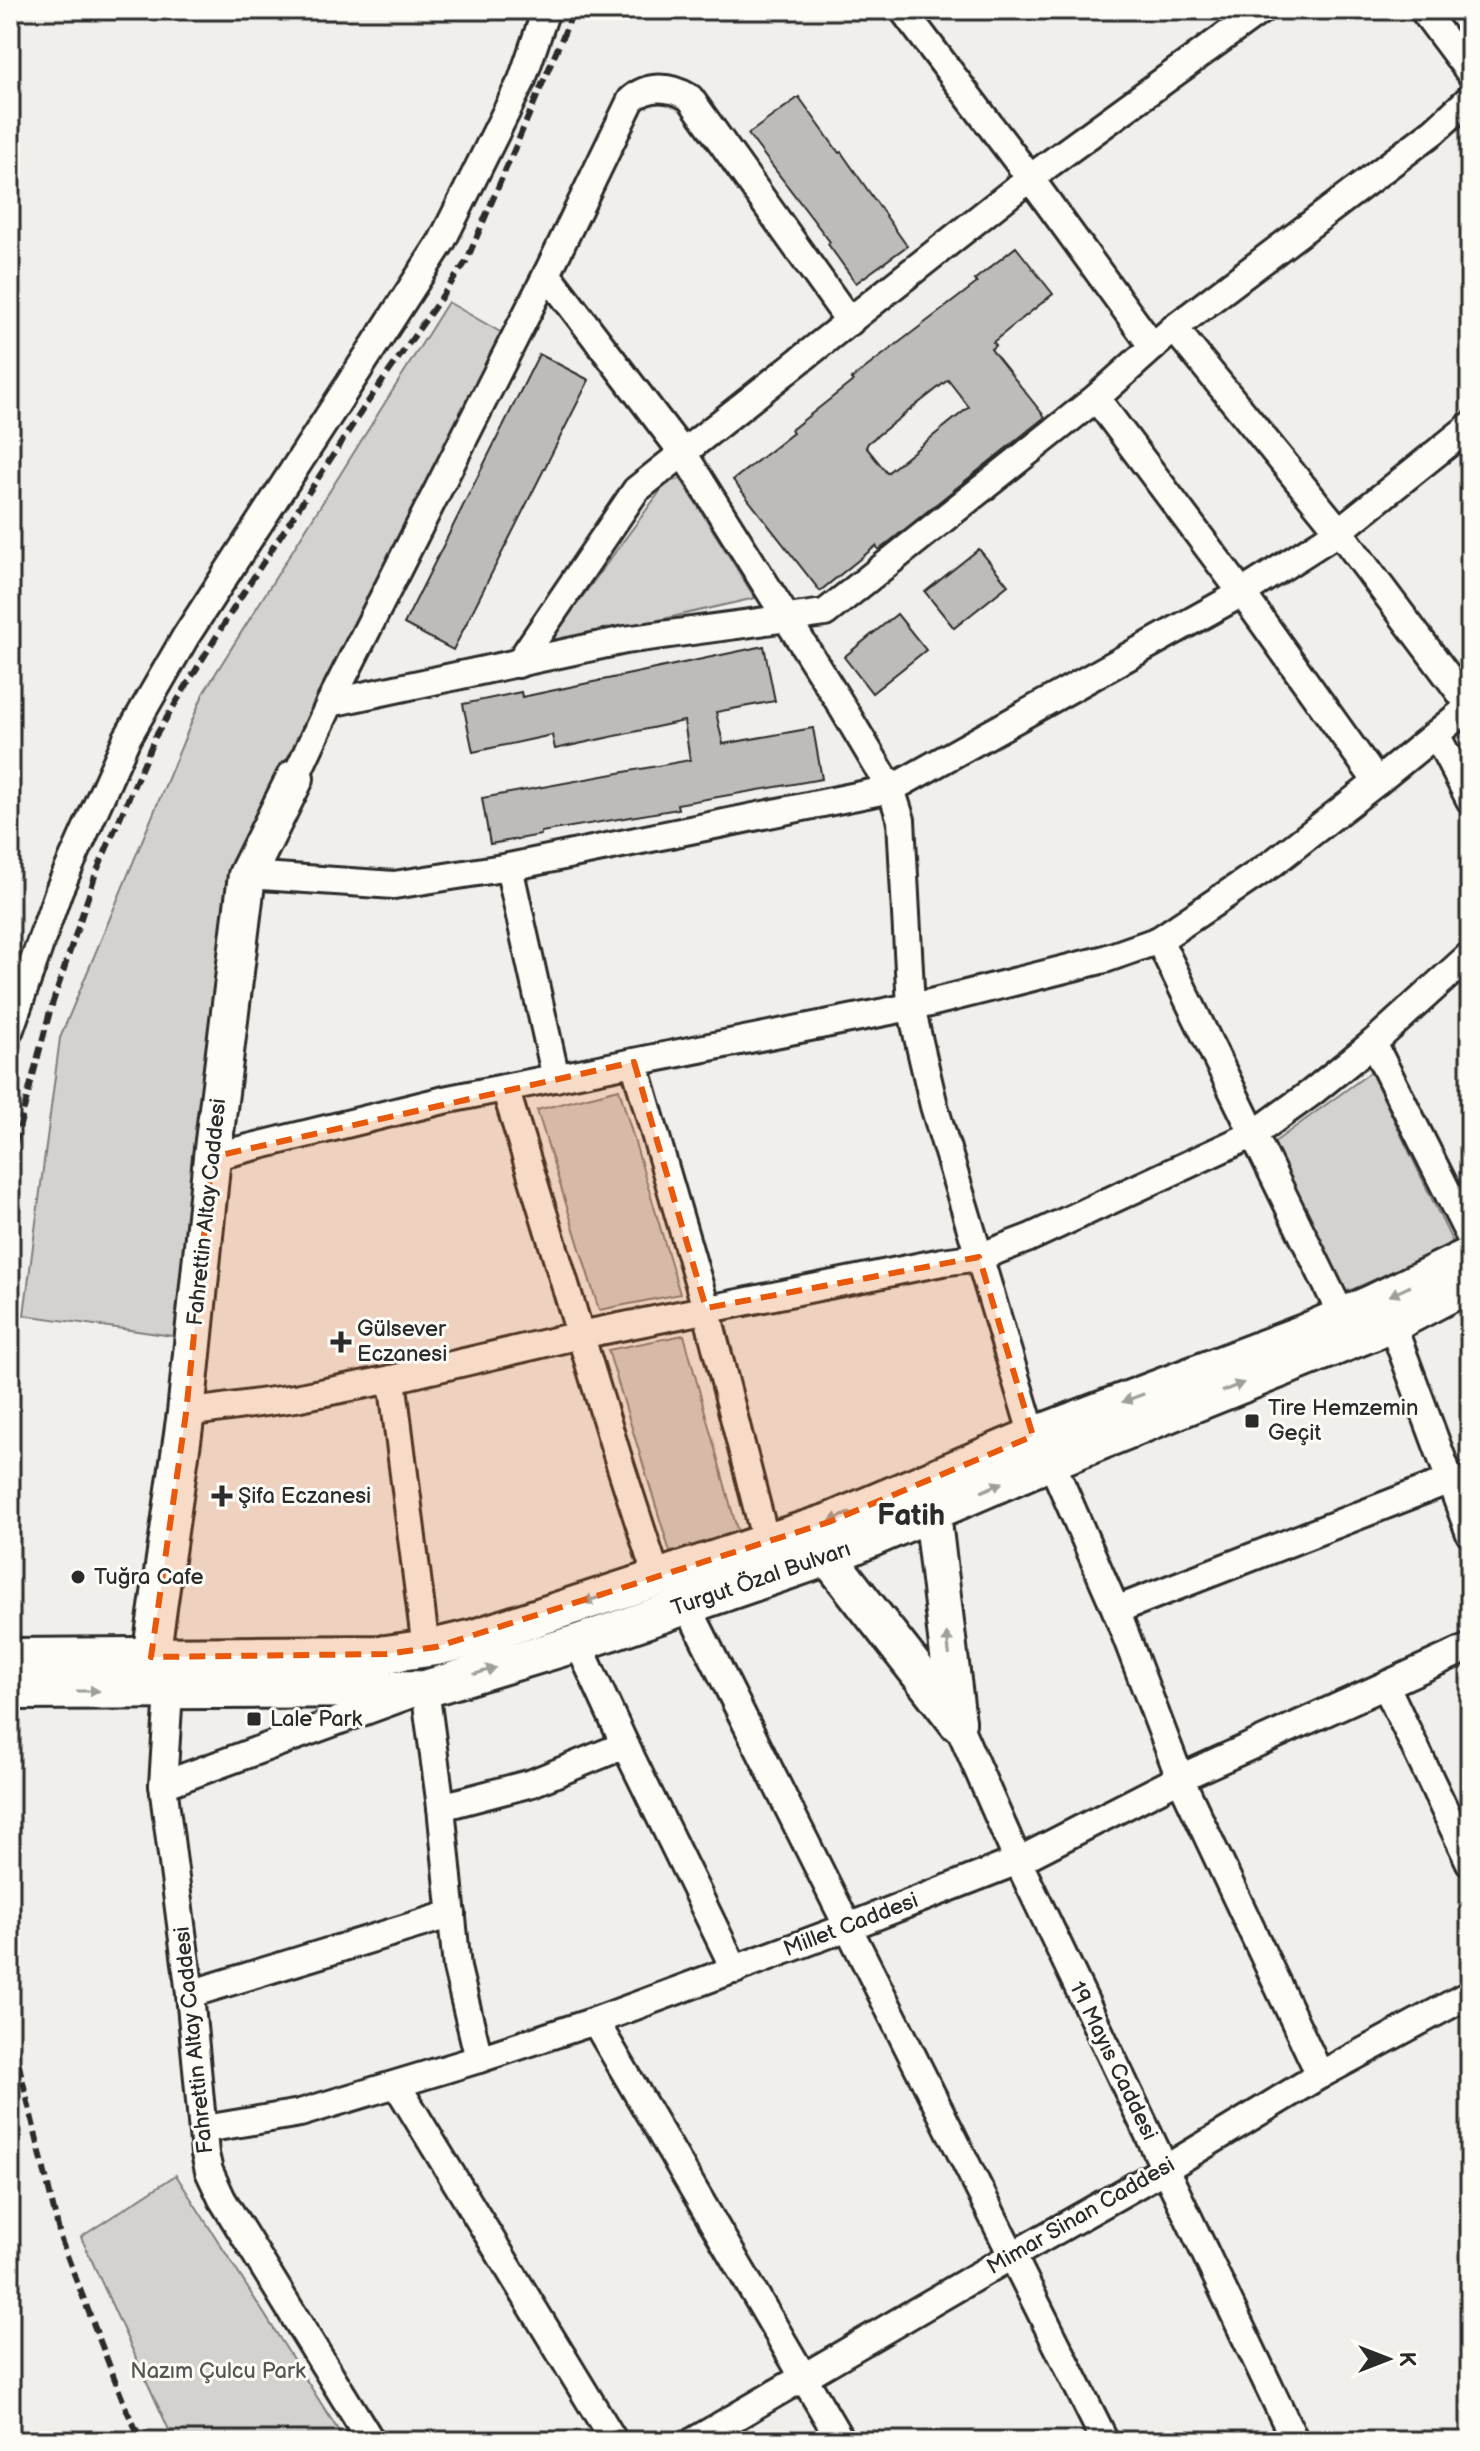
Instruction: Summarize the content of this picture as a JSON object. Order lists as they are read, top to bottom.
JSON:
{
  "streets": {
    "main road": ["Fahrettin Altay Caddesi", "Turgut Özal Bulvarı"],
    "street": ["Millet Caddesi", "19 Mayıs Caddesi", "Mimar Sinan Caddesi"]
  },
  "crossings": [
    ["Fahrettin Altay Caddesi", "Turgut Özal Bulvarı"],
    ["Fahrettin Altay Caddesi", "Millet Caddesi"],
    ["Millet Caddesi", "19 Mayıs Caddesi"],
    ["19 Mayıs Caddesi", "Mimar Sinan Caddesi"]
  ],
  "districts": ["Fatih"],
  "parks": ["Nazım Çulcu Park"],
  "places": {
    "health": ["Gülsever Eczanesi", "Şifa Eczanesi"],
    "transit": ["Tire Hemzemin Geçit", "Lale Park"],
    "other": ["Tuğra Cafe"]
  },
  "north": "right"
}
